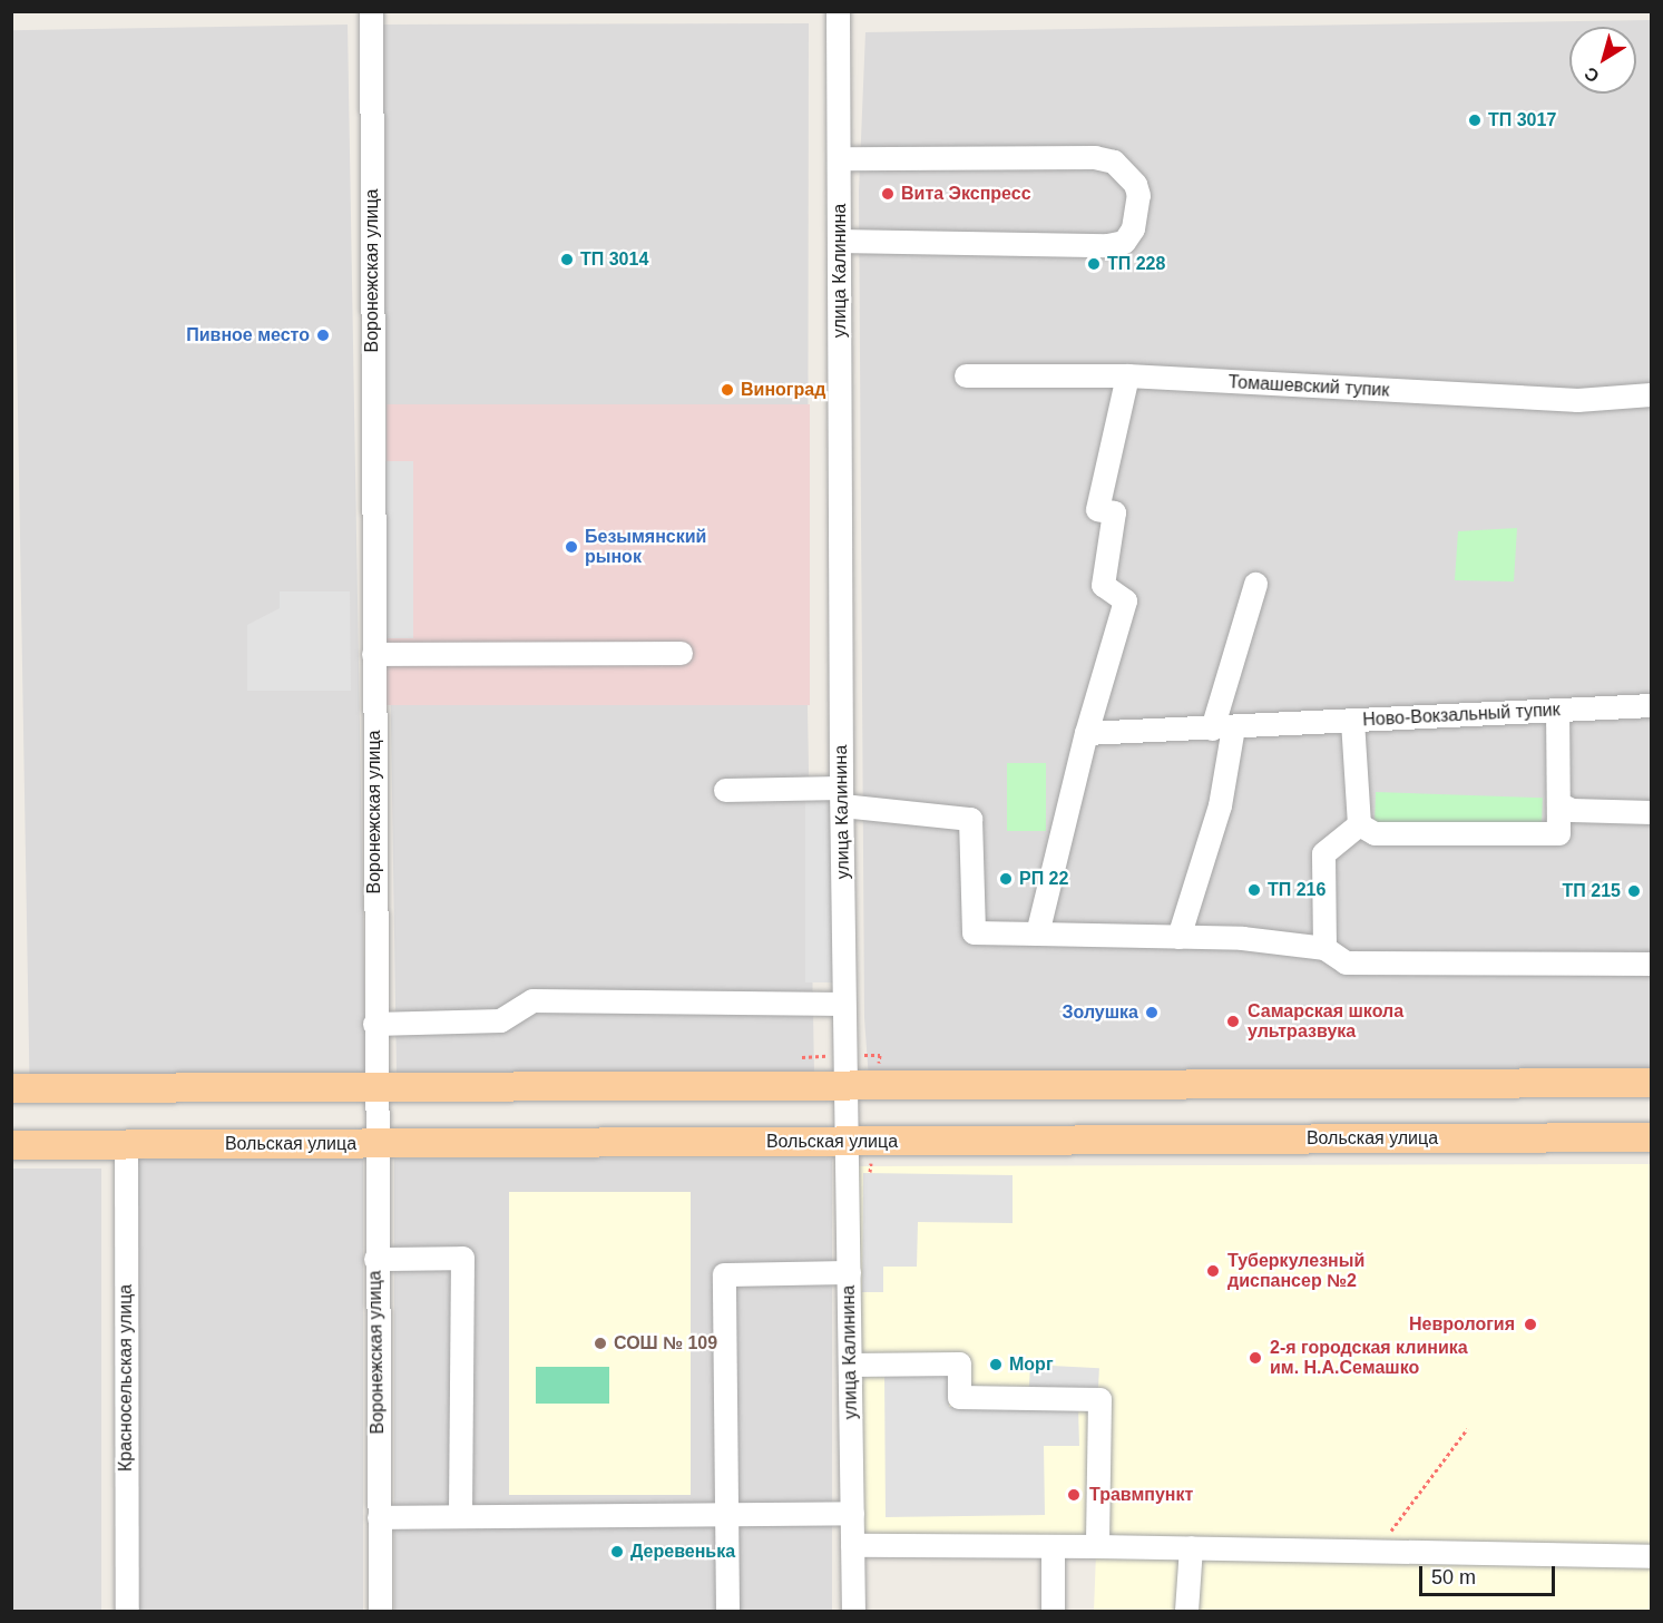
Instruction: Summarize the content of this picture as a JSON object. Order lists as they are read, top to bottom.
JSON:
{
  "streets": {
    "main road": ["Вольская улица"],
    "street": [
      "Воронежская улица",
      "улица Калинина",
      "Томашевский тупик",
      "Ново-Вокзальный тупик",
      "Красносельская улица"
    ]
  },
  "crossings": [
    ["Воронежская улица", "Вольская улица"],
    ["улица Калинина", "Вольская улица"],
    ["Вольская улица", "Красносельская улица"]
  ],
  "places": [
    "ТП 3017",
    "Вита Экспресс",
    "ТП 3014",
    "ТП 228",
    "Пивное место",
    "Виноград",
    "Безымянский рынок",
    "РП 22",
    "ТП 216",
    "ТП 215",
    "Золушка",
    "Самарская школа ультразвука",
    "Туберкулезный диспансер №2",
    "Неврология",
    "СОШ № 109",
    "2-я городская клиника им. Н.А.Семашко",
    "Морг",
    "Травмпункт",
    "Деревенька"
  ],
  "scale_bar": "50 m",
  "north": "bottom left"
}
